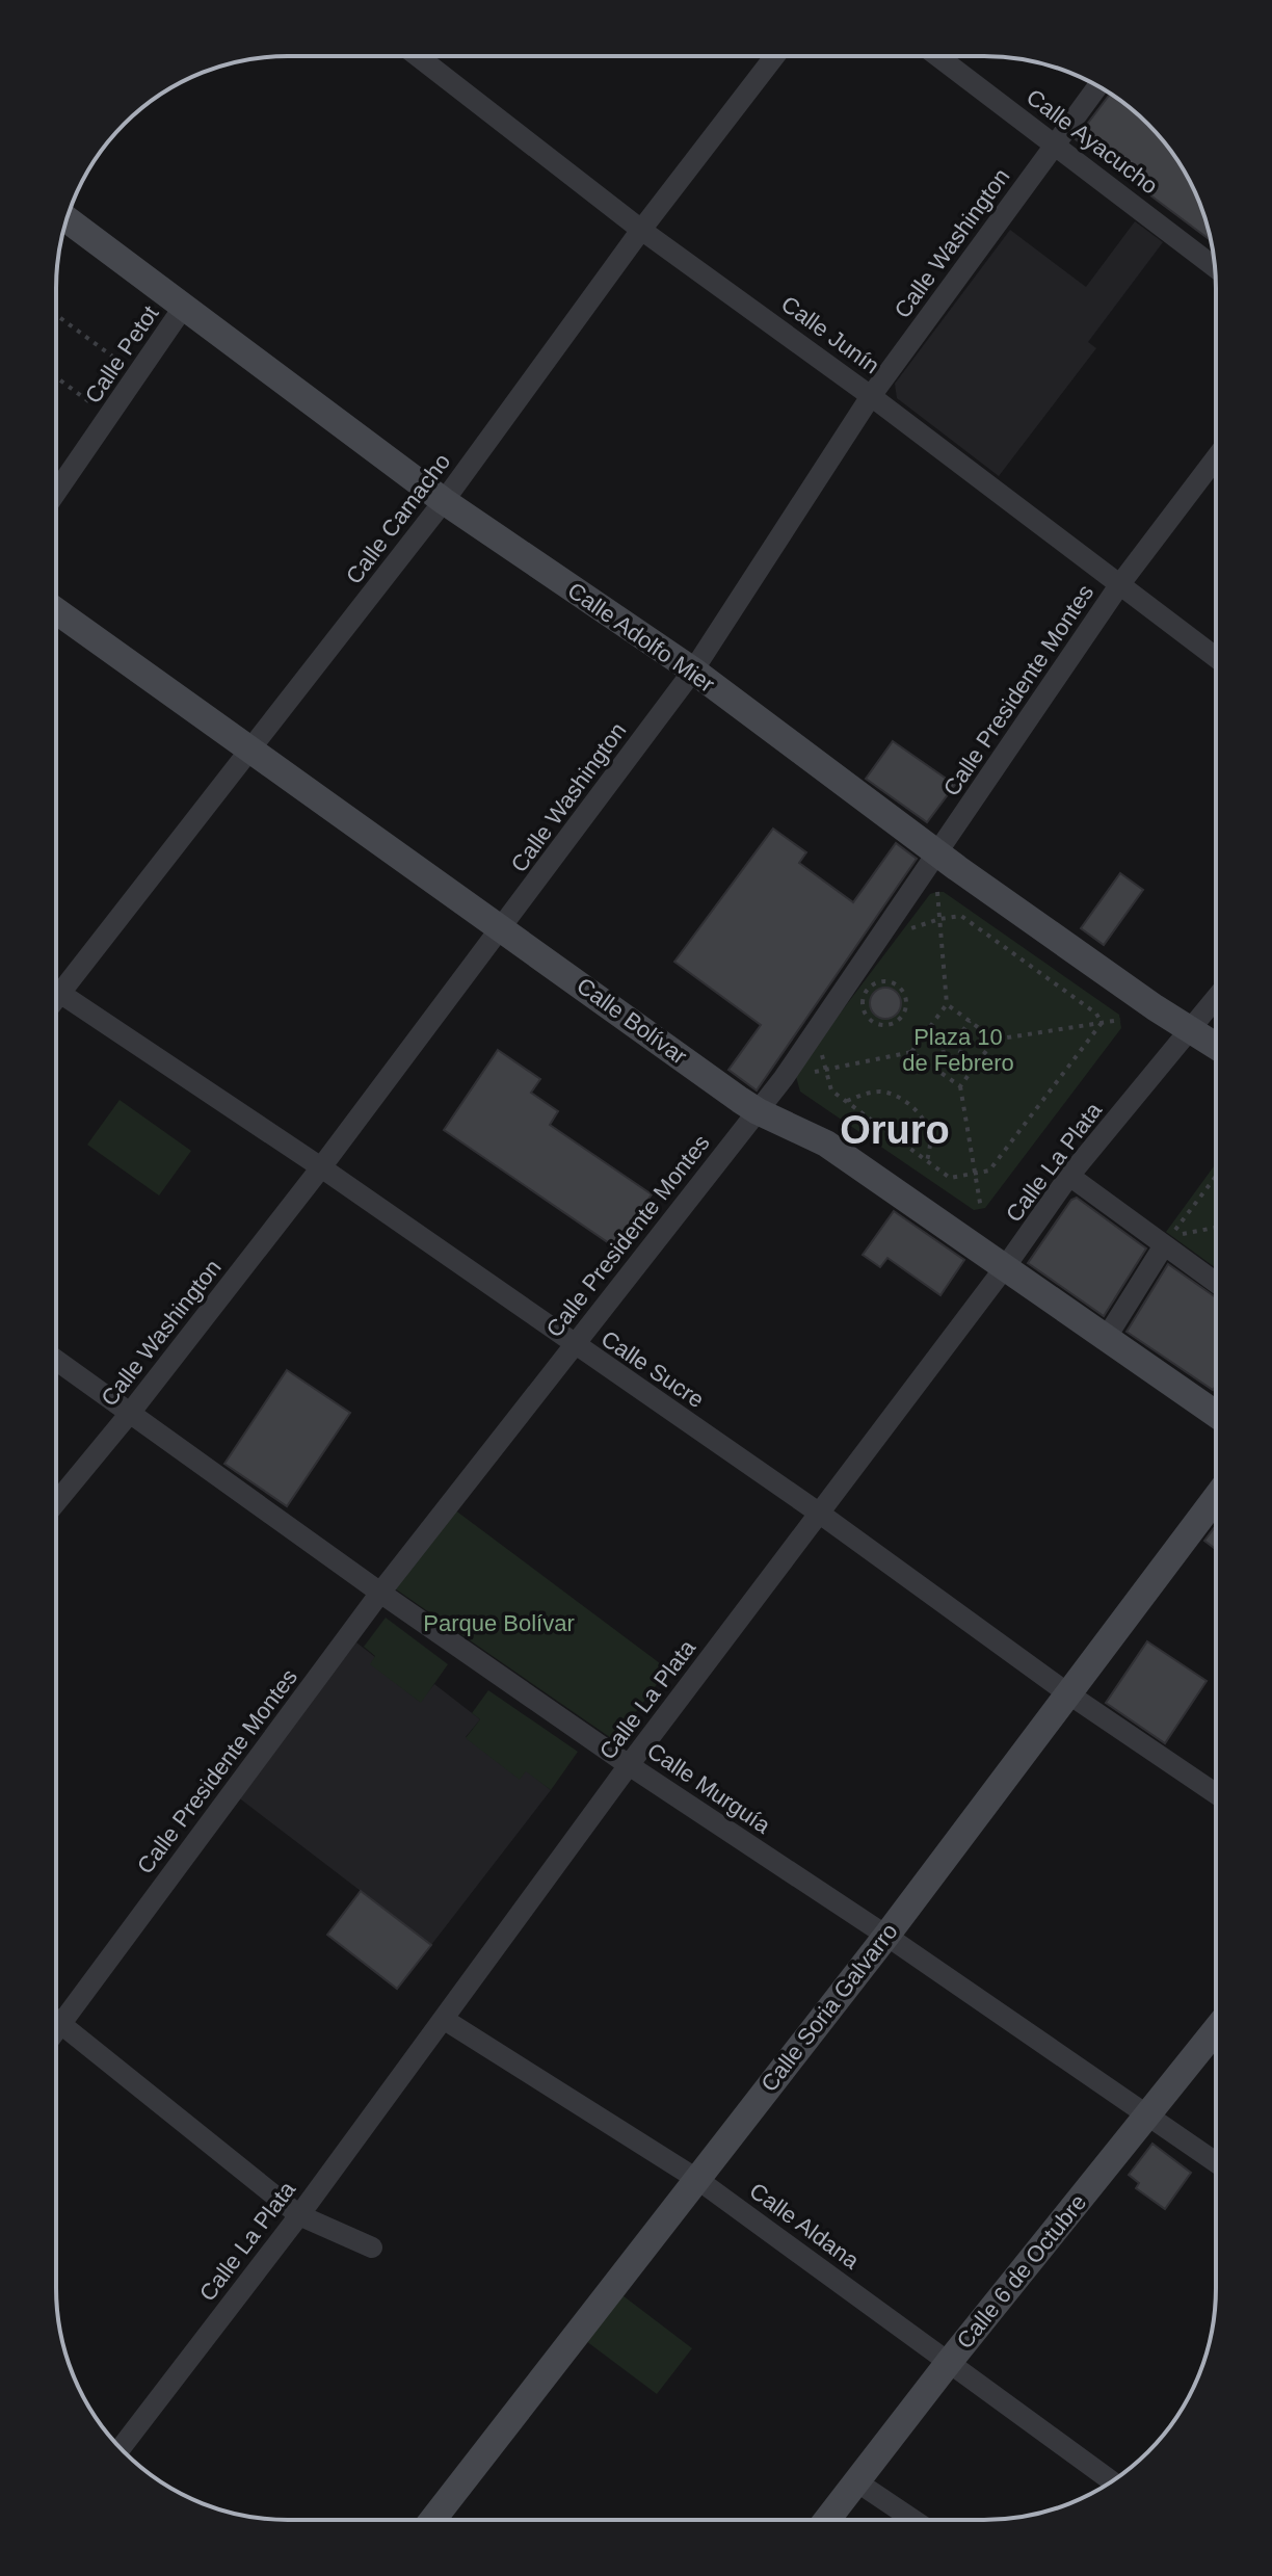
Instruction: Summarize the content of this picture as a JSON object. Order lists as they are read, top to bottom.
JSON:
{
  "streets": {
    "main road": [
      "Calle Adolfo Mier",
      "Calle Bolívar",
      "Calle Soria Galvarro",
      "Calle 6 de Octubre"
    ],
    "street": [
      "Calle Ayacucho",
      "Calle Washington",
      "Calle Junín",
      "Calle Petot",
      "Calle Camacho",
      "Calle Presidente Montes",
      "Calle La Plata",
      "Calle Sucre",
      "Calle Murguía",
      "Calle Aldana"
    ]
  },
  "crossings": [
    ["Calle Ayacucho", "Calle Washington"],
    ["Calle Washington", "Calle Junín"],
    ["Calle Washington", "Calle Adolfo Mier"],
    ["Calle Washington", "Calle Bolívar"],
    ["Calle Washington", "Calle Sucre"],
    ["Calle Washington", "Calle Murguía"],
    ["Calle Junín", "Calle Camacho"],
    ["Calle Junín", "Calle Presidente Montes"],
    ["Calle Petot", "Calle Adolfo Mier"],
    ["Calle Camacho", "Calle Adolfo Mier"],
    ["Calle Camacho", "Calle Bolívar"],
    ["Calle Adolfo Mier", "Calle Presidente Montes"],
    ["Calle Adolfo Mier", "Calle La Plata"],
    ["Calle Presidente Montes", "Calle Bolívar"],
    ["Calle Presidente Montes", "Calle Sucre"],
    ["Calle Presidente Montes", "Calle Murguía"],
    ["Calle Bolívar", "Calle La Plata"],
    ["Calle La Plata", "Calle Sucre"],
    ["Calle La Plata", "Calle Murguía"],
    ["Calle La Plata", "Calle Aldana"],
    ["Calle Sucre", "Calle Soria Galvarro"],
    ["Calle Murguía", "Calle Soria Galvarro"],
    ["Calle Murguía", "Calle 6 de Octubre"],
    ["Calle Soria Galvarro", "Calle Aldana"],
    ["Calle Aldana", "Calle 6 de Octubre"]
  ],
  "districts": ["Oruro"],
  "parks": ["Plaza 10 de Febrero", "Parque Bolívar"]
}
